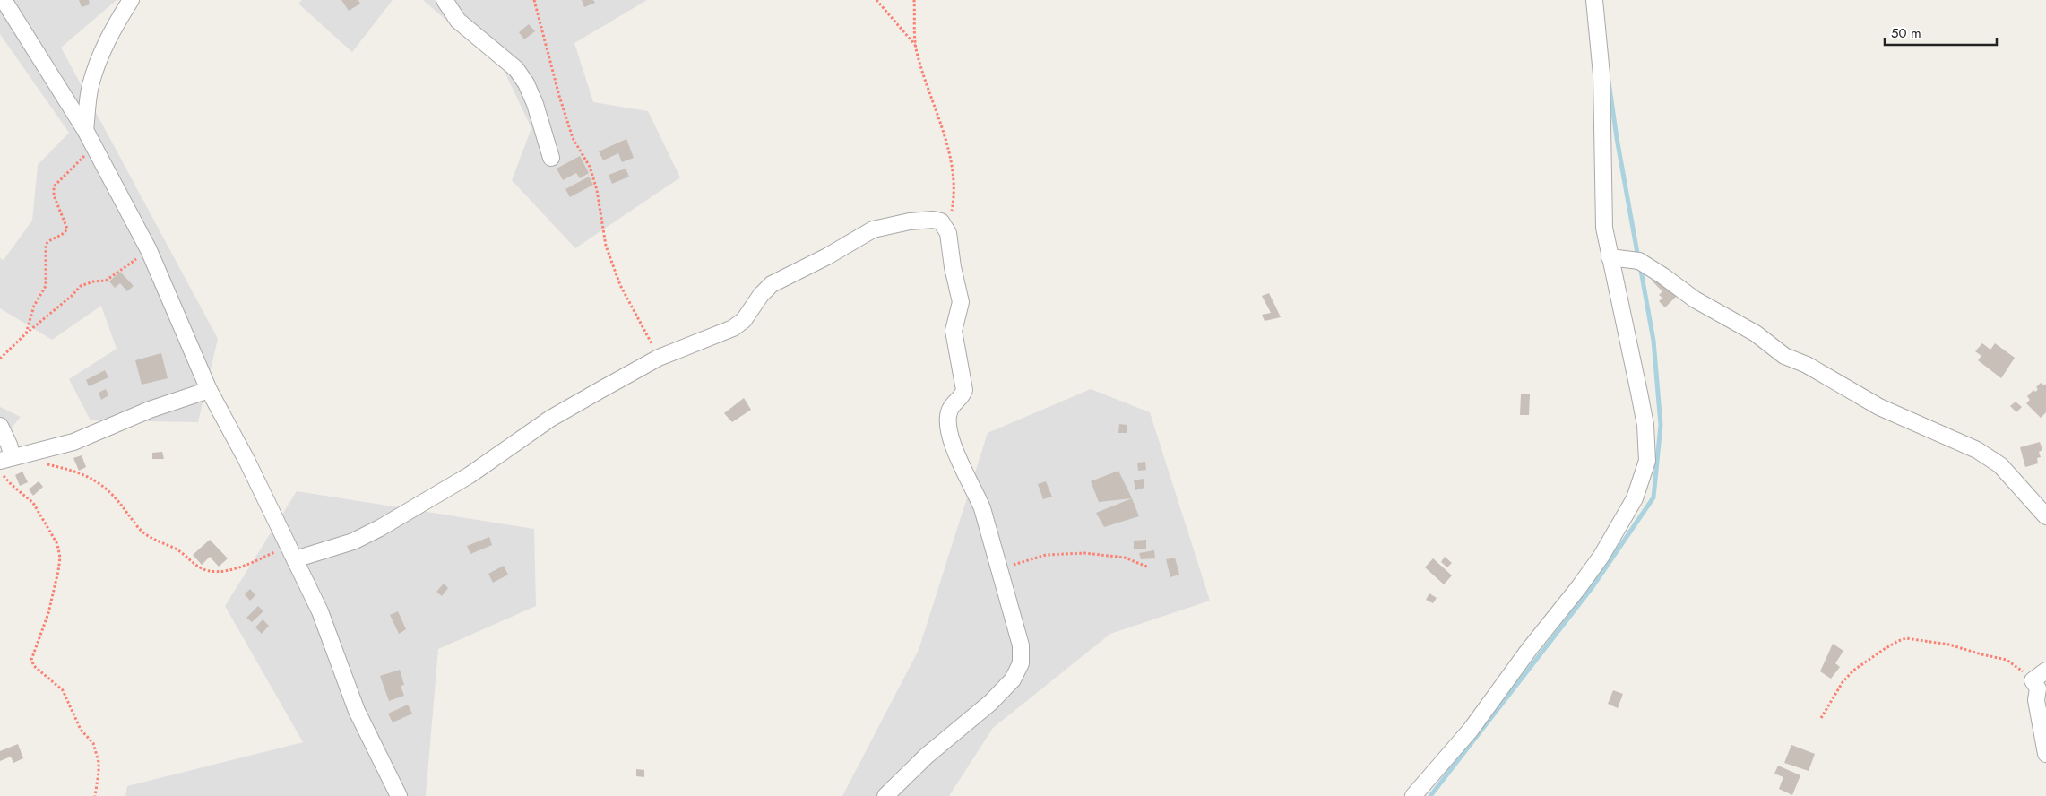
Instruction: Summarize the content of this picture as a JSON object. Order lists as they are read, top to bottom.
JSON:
{
  "scale_bar": "50 m"
}
